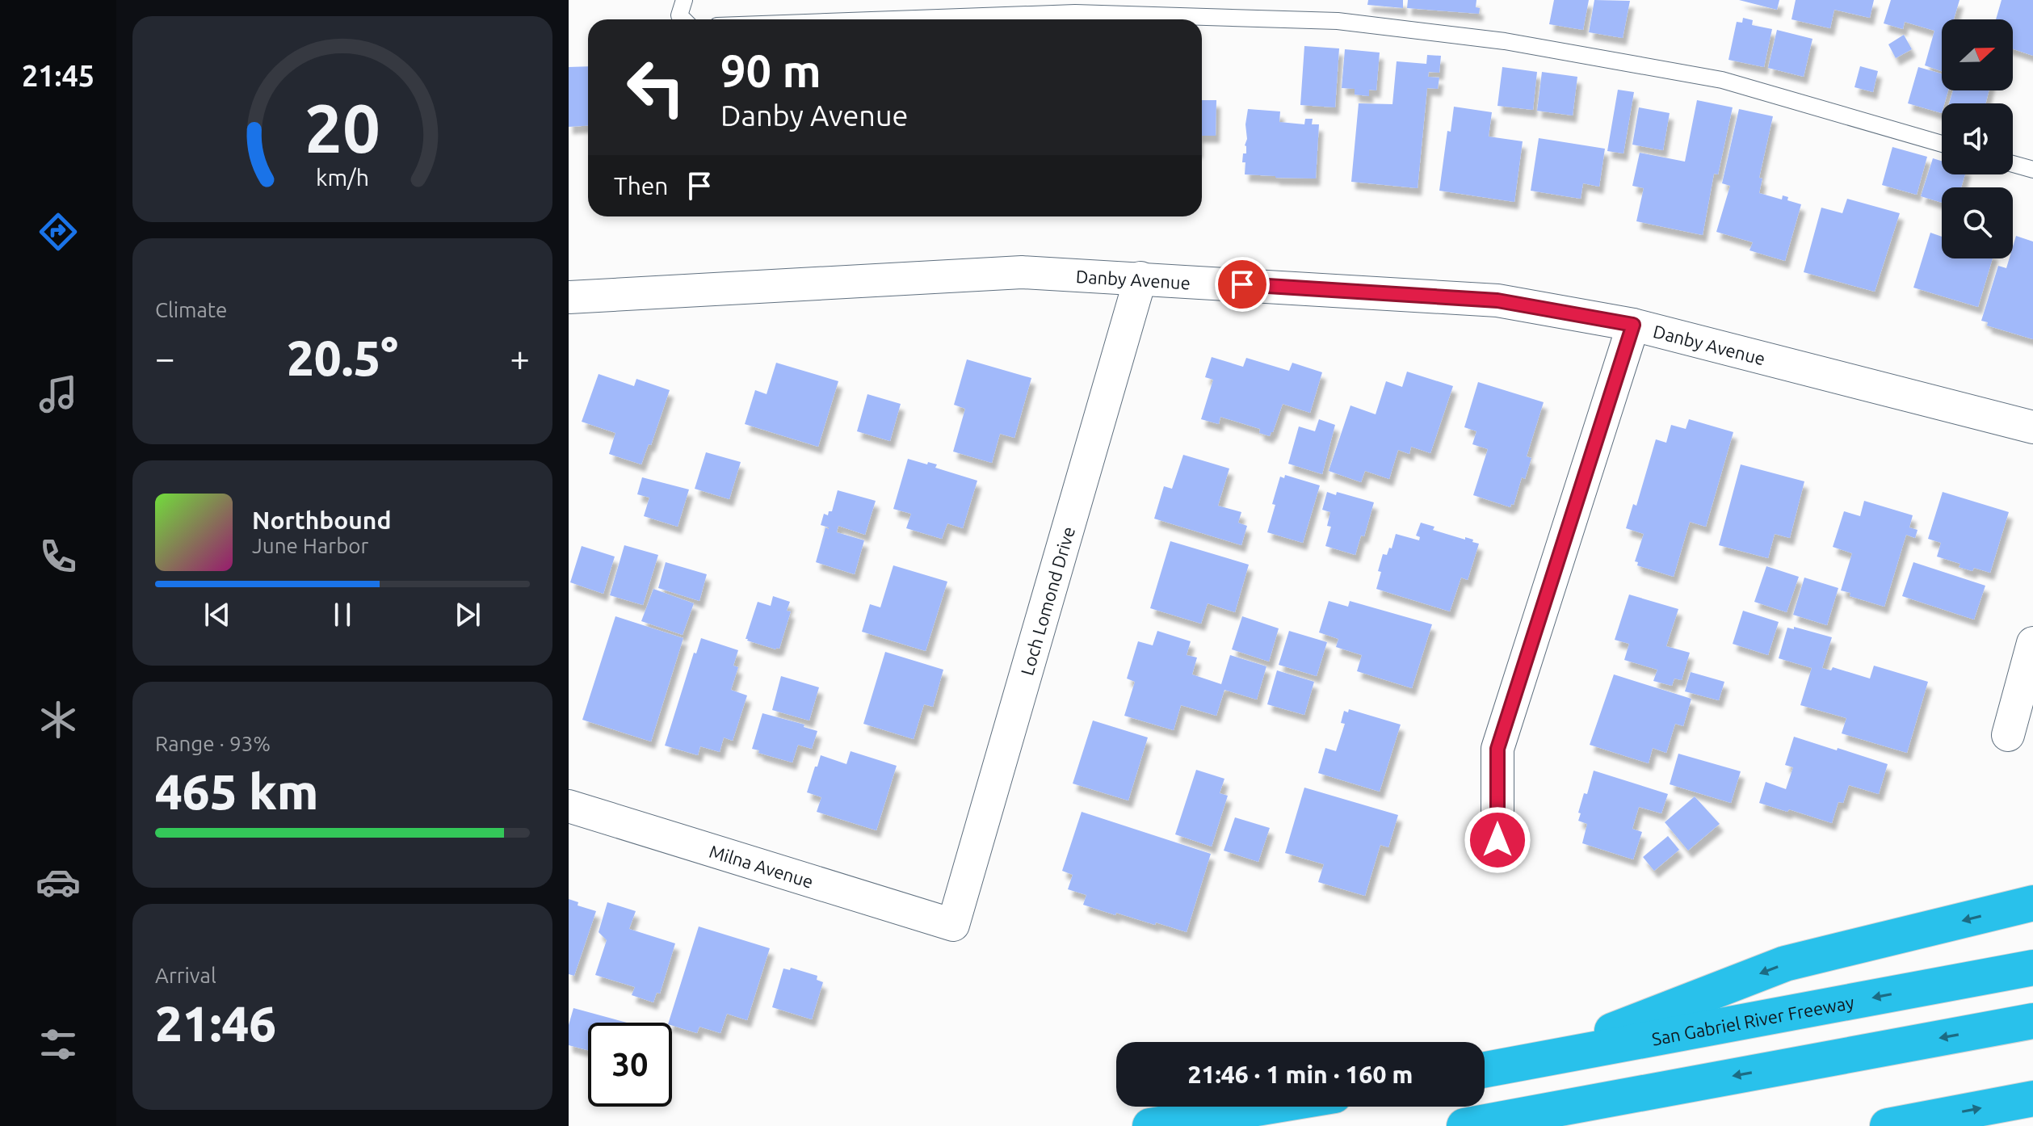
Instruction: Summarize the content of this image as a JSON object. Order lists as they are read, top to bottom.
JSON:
{
  "streets": {
    "highway": ["San Gabriel River Freeway"],
    "street": ["Danby Avenue", "Loch Lomond Drive", "Milna Avenue"]
  },
  "crossings": [
    ["Danby Avenue", "Loch Lomond Drive"],
    ["Loch Lomond Drive", "Milna Avenue"]
  ],
  "north": "right",
  "page": {
    "tabs": "21:45",
    "turn": ["90 m", "Danby Avenue"],
    "then": "Then",
    "tile": [
      "Climate",
      ["Range · 93%", "465 km"],
      ["Arrival", "21:46"]
    ],
    "heat": ["−", "20.5°", "+"],
    "song": ["Northbound", "June Harbor"],
    "limit": "30",
    "trip": "21:46 · 1 min · 160 m",
    "gauge": ["20", "km/h"]
  }
}
